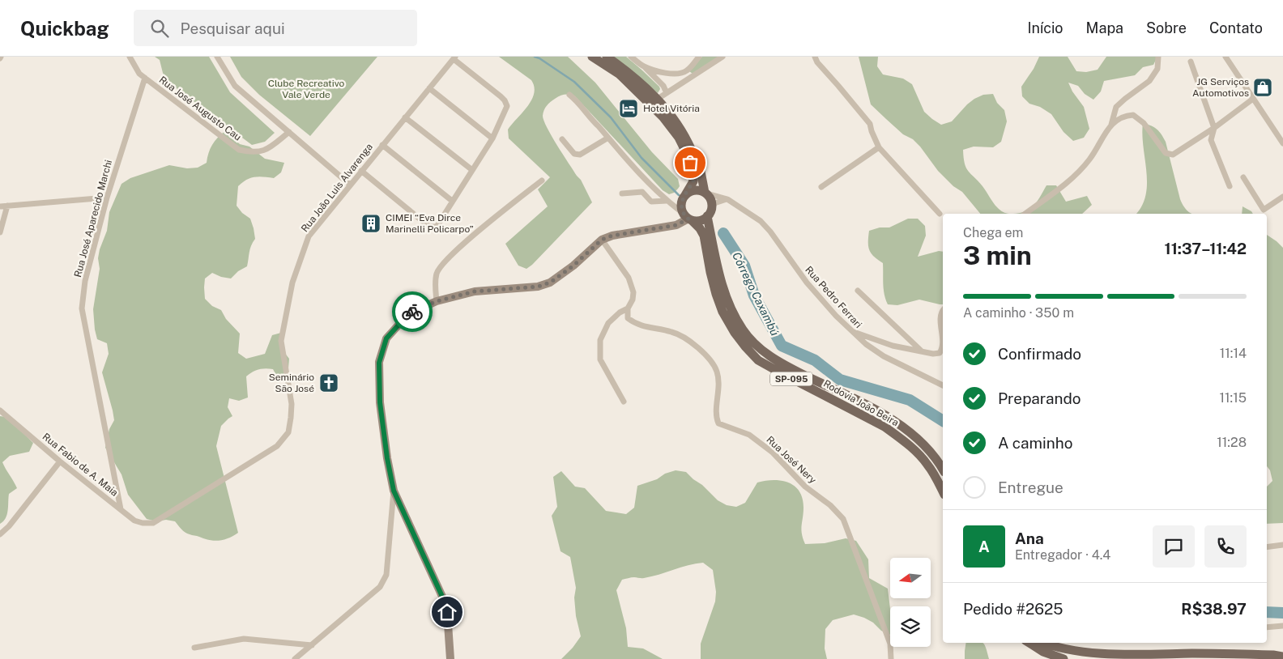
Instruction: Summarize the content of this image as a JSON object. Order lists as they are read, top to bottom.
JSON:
{
  "streets": {
    "main road": ["SP-095", "Rodovia João Beira"],
    "street": [
      "Rua José Augusto Cau",
      "Rua João Luis Alvarenga",
      "Rua José Aparecido Marchi",
      "Rua Pedro Ferrari",
      "Rua José Nery",
      "Rua Fabio de A. Maia"
    ]
  },
  "crossings": [
    ["Rua José Augusto Cau", "Rua José Aparecido Marchi"],
    ["Rua João Luis Alvarenga", "Rua Fabio de A. Maia"],
    ["Rua José Aparecido Marchi", "Rua Fabio de A. Maia"],
    ["Rua Pedro Ferrari", "Rodovia João Beira"]
  ],
  "water": ["Córrego Caxambú"],
  "parks": ["Clube Recreativo Vale Verde"],
  "places": {
    "shop": ["JG Serviços Automotivos"],
    "hotel": ["Hotel Vitória"],
    "building": ["CIMEI “Eva Dirce Marinelli Policarpo”"],
    "church": ["Seminário São José"]
  },
  "north": "left",
  "page": {
    "header": "Quickbag",
    "search": "Pesquisar aqui",
    "nav": [
      "Início",
      "Mapa",
      "Sobre",
      "Contato"
    ],
    "heading": ["3 min", "Chega em", "11:37–11:42"],
    "panel": [
      "Ana",
      "Entregador · 4.4",
      "Pedido #2625",
      "R$38.97"
    ],
    "bar": "A caminho · 350 m",
    "list": [
      ["Confirmado", "11:14"],
      ["Preparando", "11:15"],
      ["A caminho", "11:28"],
      "Entregue"
    ],
    "round": "A"
  }
}
